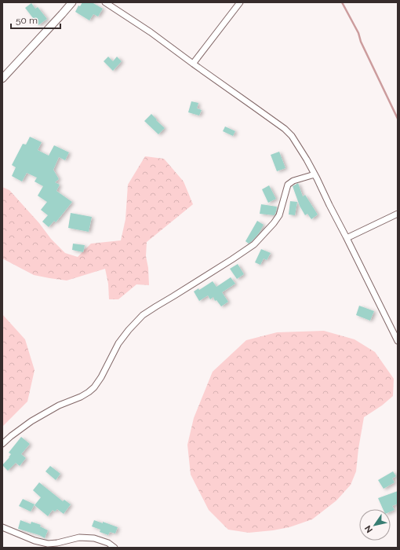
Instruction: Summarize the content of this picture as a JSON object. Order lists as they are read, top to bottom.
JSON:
{
  "scale_bar": "50 m",
  "north": "bottom left"
}
